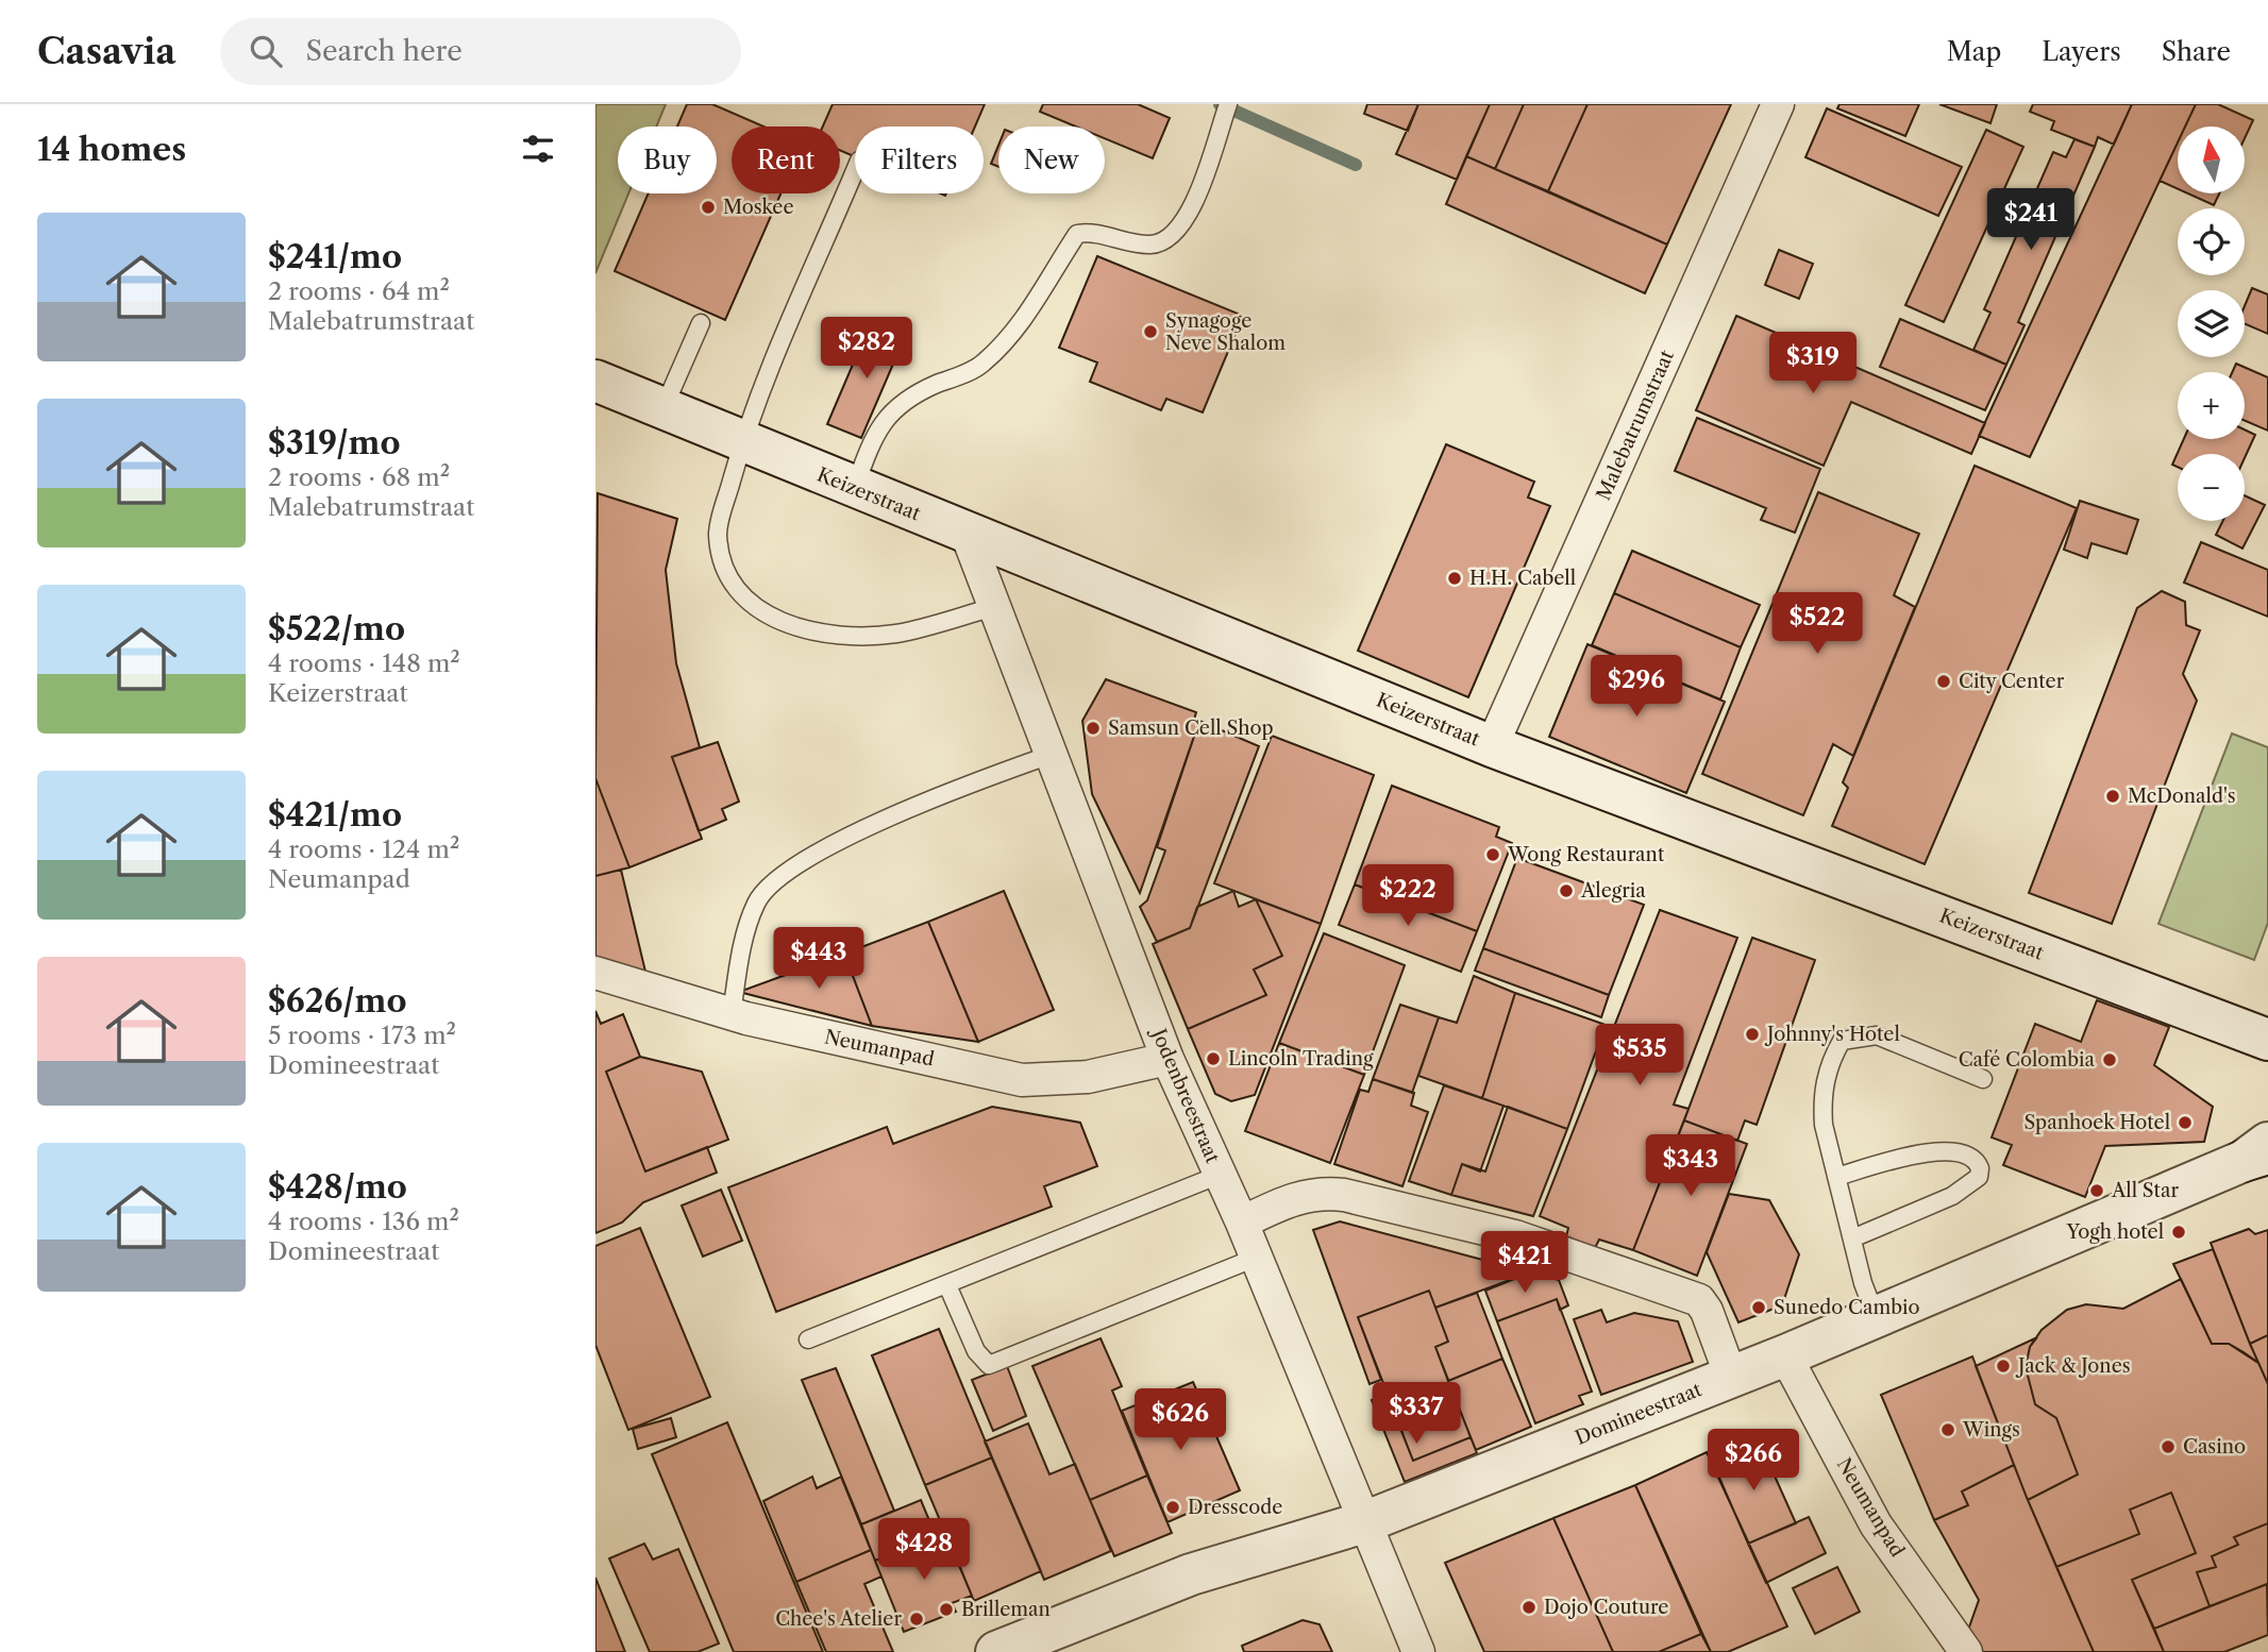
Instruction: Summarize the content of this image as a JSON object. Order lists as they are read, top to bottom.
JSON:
{
  "streets": {
    "main road": ["Keizerstraat", "Domineestraat"],
    "street": ["Malebatrumstraat", "Neumanpad", "Jodenbreestraat"]
  },
  "crossings": [
    ["Malebatrumstraat", "Keizerstraat"],
    ["Keizerstraat", "Jodenbreestraat"],
    ["Neumanpad", "Jodenbreestraat"],
    ["Neumanpad", "Domineestraat"],
    ["Jodenbreestraat", "Domineestraat"]
  ],
  "places": [
    "Moskee",
    "Synagoge Neve Shalom",
    "H.H. Cabell",
    "City Center",
    "Samsun Cell Shop",
    "McDonald's",
    "Wong Restaurant",
    "Alegria",
    "Johnny's Hotel",
    "Lincoln Trading",
    "Café Colombia",
    "Spanhoek Hotel",
    "All Star",
    "Yogh hotel",
    "Sunedo Cambio",
    "Jack & Jones",
    "Wings",
    "Casino",
    "Dresscode",
    "Dojo Couture",
    "Brilleman",
    "Chee's Atelier"
  ],
  "north": "top",
  "page": {
    "header": "Casavia",
    "search": "Search here",
    "nav": ["Map", "Layers", "Share"],
    "heading": "14 homes",
    "map_buttons": ["+", "−"],
    "chip": [
      "Buy",
      "Rent",
      "Filters",
      "New"
    ],
    "price": [
      "$241",
      "$282",
      "$319",
      "$522",
      "$296",
      "$222",
      "$443",
      "$535",
      "$343",
      "$421",
      "$337",
      "$626",
      "$266",
      "$428"
    ],
    "list": [
      {
        "name": "$241/mo",
        "note": "2 rooms · 64 m² · Malebatrumstraat"
      },
      {
        "name": "$319/mo",
        "note": "2 rooms · 68 m² · Malebatrumstraat"
      },
      {
        "name": "$522/mo",
        "note": "4 rooms · 148 m² · Keizerstraat"
      },
      {
        "name": "$421/mo",
        "note": "4 rooms · 124 m² · Neumanpad"
      },
      {
        "name": "$626/mo",
        "note": "5 rooms · 173 m² · Domineestraat"
      },
      {
        "name": "$428/mo",
        "note": "4 rooms · 136 m² · Domineestraat"
      }
    ]
  }
}
